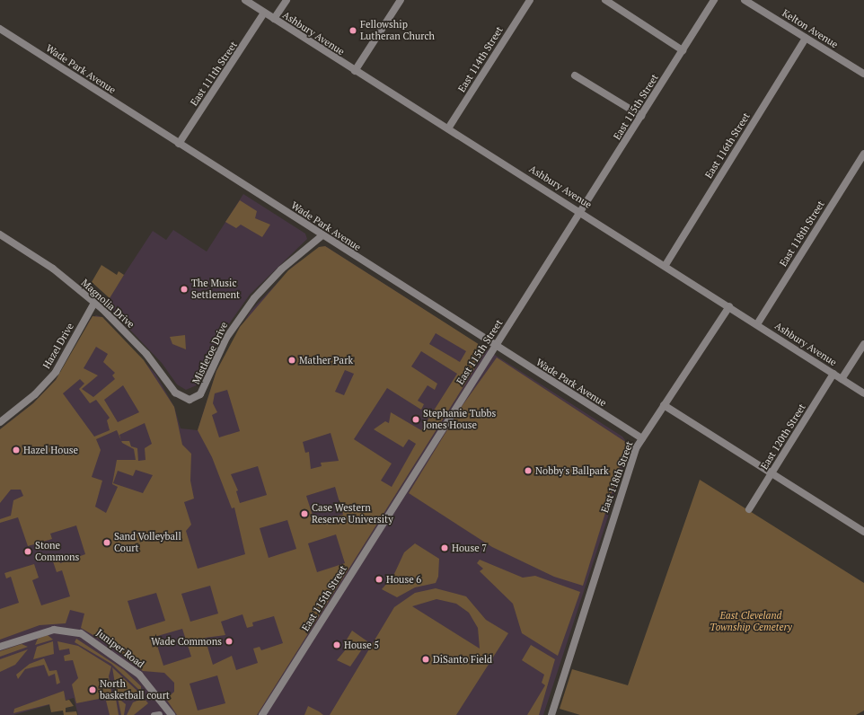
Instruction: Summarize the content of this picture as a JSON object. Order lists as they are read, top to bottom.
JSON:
{
  "streets": {
    "street": [
      "Kelton Avenue",
      "Ashbury Avenue",
      "East 114th Street",
      "Wade Park Avenue",
      "East 111th Street",
      "East 115th Street",
      "East 116th Street",
      "East 118th Street",
      "Magnolia Drive",
      "Hazel Drive",
      "Mistletoe Drive",
      "East 120th Street",
      "Juniper Road"
    ]
  },
  "crossings": [
    ["Kelton Avenue", "East 116th Street"],
    ["Ashbury Avenue", "East 114th Street"],
    ["Ashbury Avenue", "East 111th Street"],
    ["Ashbury Avenue", "East 115th Street"],
    ["Ashbury Avenue", "East 116th Street"],
    ["Ashbury Avenue", "East 118th Street"],
    ["Ashbury Avenue", "East 120th Street"],
    ["Wade Park Avenue", "East 111th Street"],
    ["Wade Park Avenue", "East 115th Street"],
    ["Wade Park Avenue", "East 118th Street"],
    ["Wade Park Avenue", "Mistletoe Drive"],
    ["Magnolia Drive", "Hazel Drive"],
    ["Magnolia Drive", "Mistletoe Drive"]
  ],
  "parks": ["East Cleveland Township Cemetery"],
  "places": [
    "Fellowship Lutheran Church",
    "The Music Settlement",
    "Mather Park",
    "Stephanie Tubbs Jones House",
    "Hazel House",
    "Nobby's Ballpark",
    "Case Western Reserve University",
    "Sand Volleyball Court",
    "House 7",
    "Stone Commons",
    "House 6",
    "Wade Commons",
    "House 5",
    "DiSanto Field",
    "North basketball court"
  ]
}
